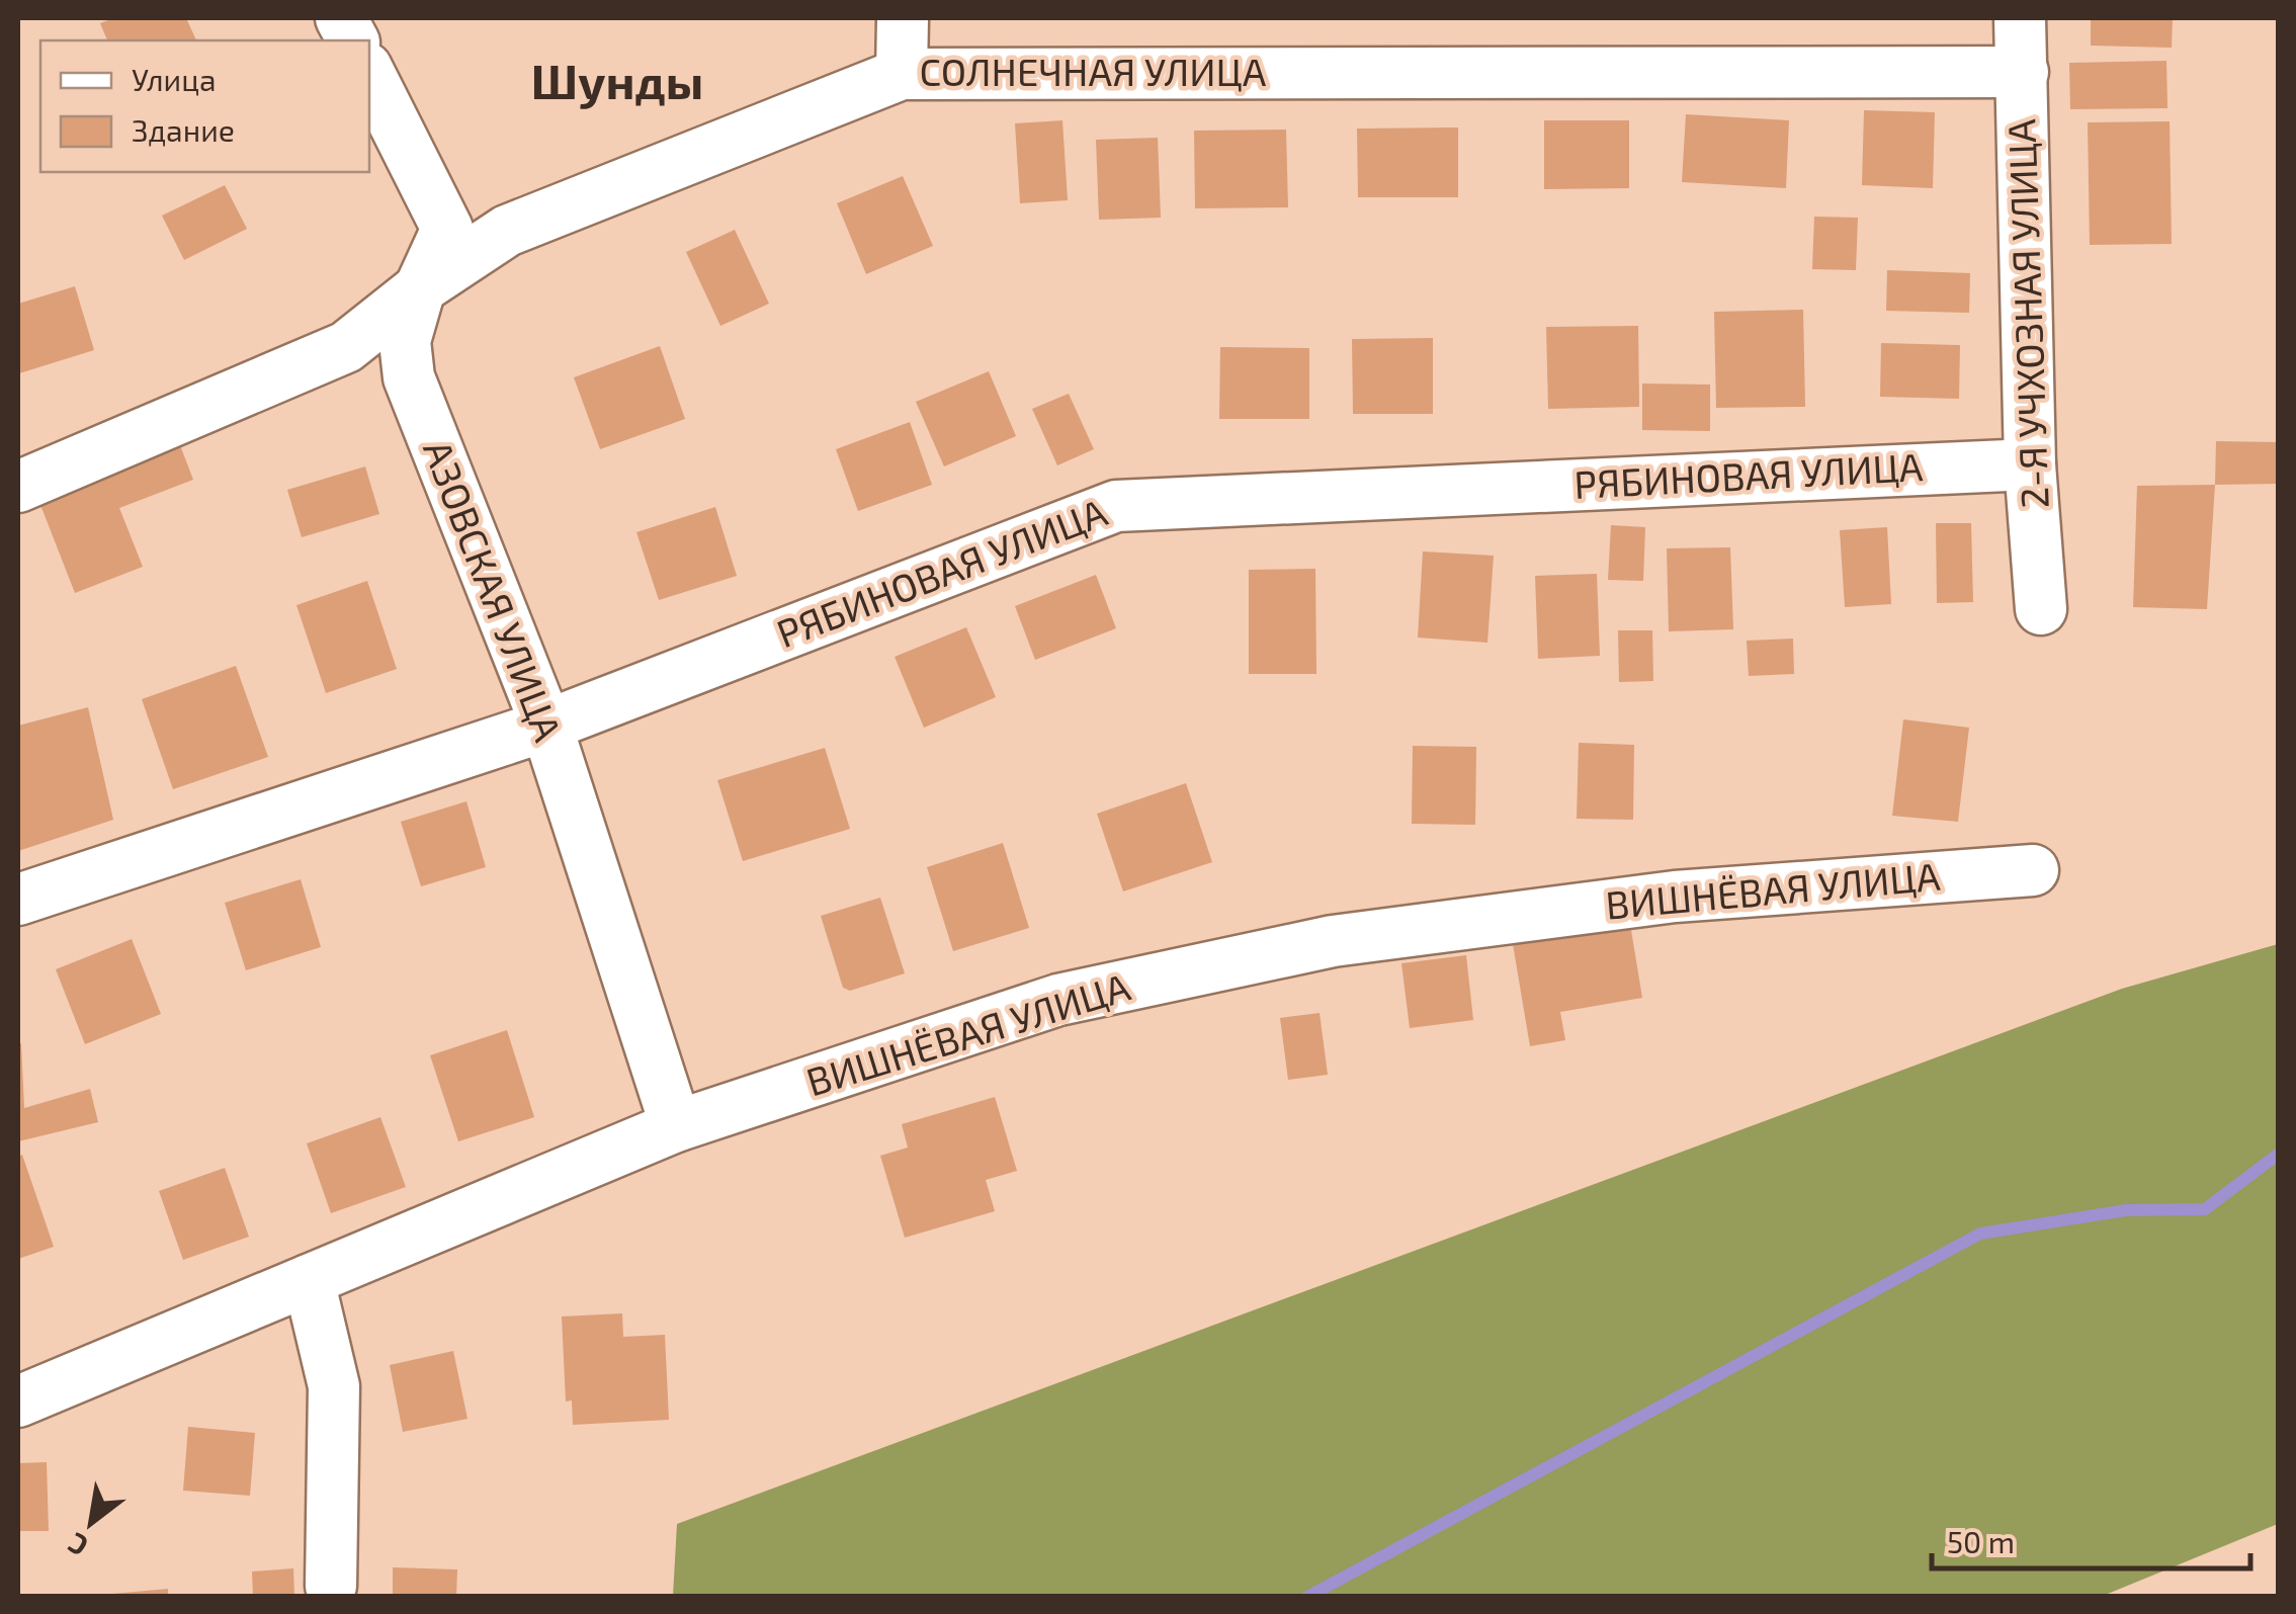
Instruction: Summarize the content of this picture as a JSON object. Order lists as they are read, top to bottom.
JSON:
{
  "streets": {
    "street": [
      "СОЛНЕЧНАЯ УЛИЦА",
      "2-Я УЧХОЗНАЯ УЛИЦА",
      "РЯБИНОВАЯ УЛИЦА",
      "АЗОВСКАЯ УЛИЦА",
      "ВИШНЁВАЯ УЛИЦА"
    ]
  },
  "crossings": [
    ["СОЛНЕЧНАЯ УЛИЦА", "2-Я УЧХОЗНАЯ УЛИЦА"],
    ["СОЛНЕЧНАЯ УЛИЦА", "АЗОВСКАЯ УЛИЦА"],
    ["2-Я УЧХОЗНАЯ УЛИЦА", "РЯБИНОВАЯ УЛИЦА"],
    ["РЯБИНОВАЯ УЛИЦА", "АЗОВСКАЯ УЛИЦА"],
    ["АЗОВСКАЯ УЛИЦА", "ВИШНЁВАЯ УЛИЦА"]
  ],
  "districts": ["Шунды"],
  "legend": ["Улица", "Здание"],
  "scale_bar": "50 m",
  "north": "bottom left"
}
